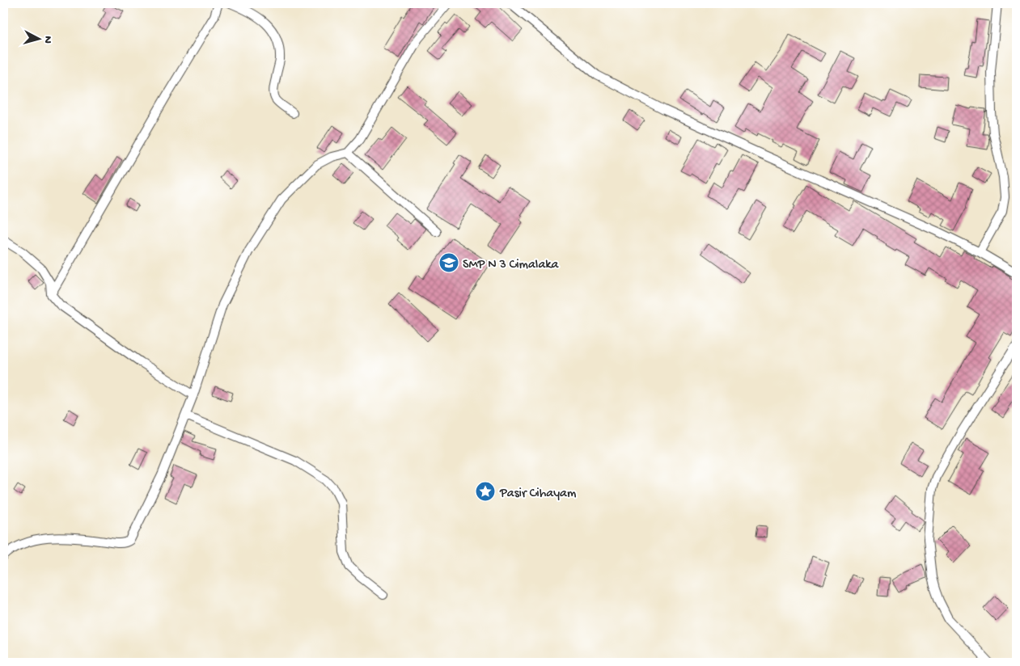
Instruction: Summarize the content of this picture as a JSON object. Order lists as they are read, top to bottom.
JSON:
{
  "places": {
    "school or university": ["SMP N 3 Cimalaka"],
    "place": ["Pasir Cihayam"]
  },
  "north": "right"
}
